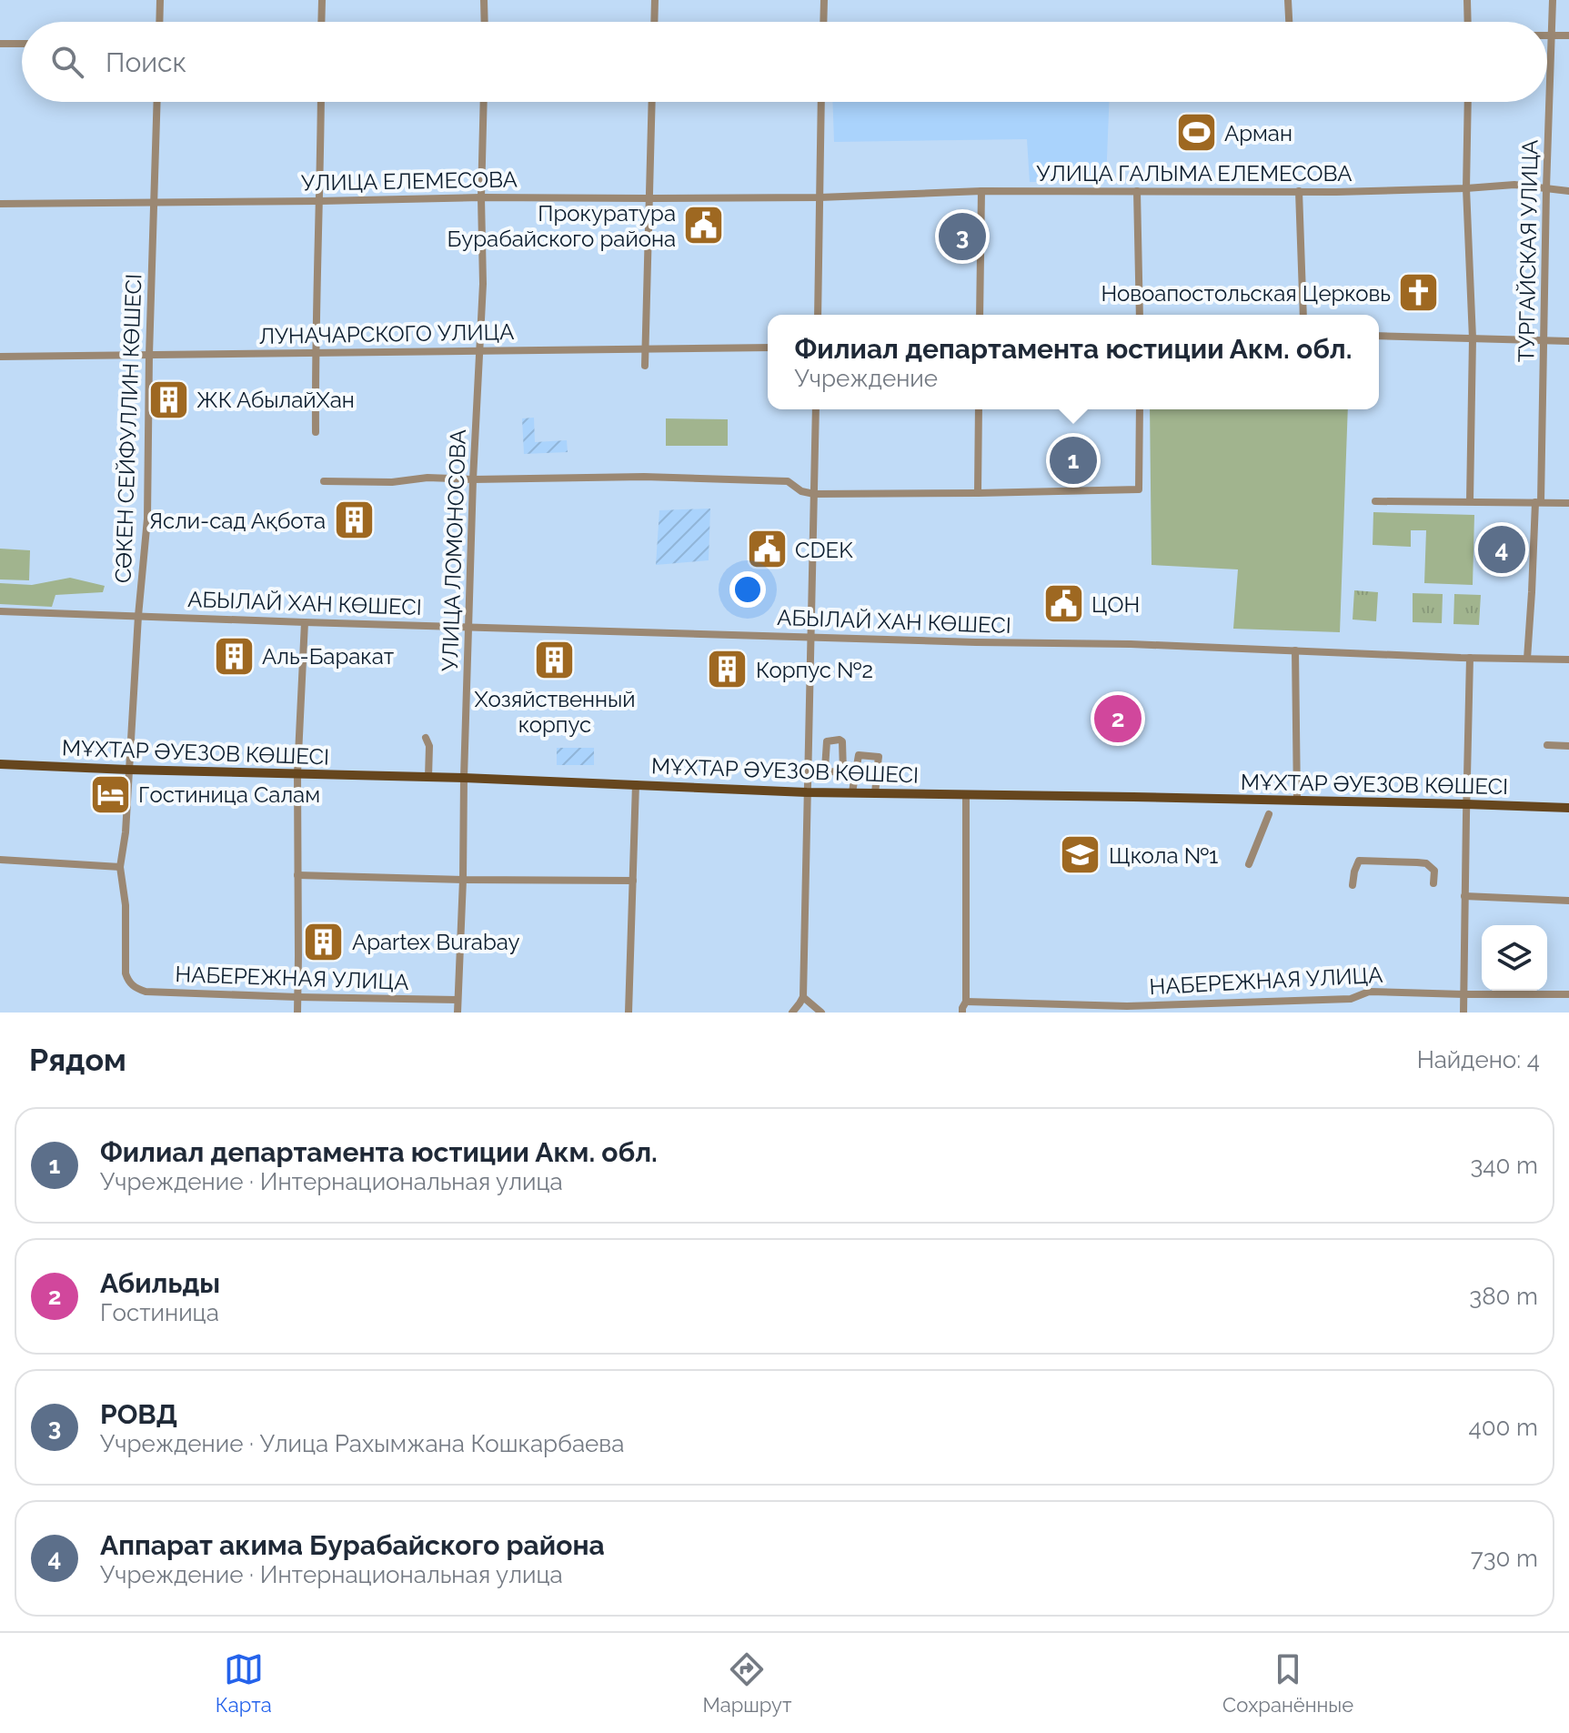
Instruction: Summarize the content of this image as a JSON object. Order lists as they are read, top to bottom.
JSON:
{
  "streets": {
    "main road": ["МҰХТАР ӘУЕЗОВ КӨШЕСІ"],
    "street": [
      "УЛИЦА ГАЛЫМА ЕЛЕМЕСОВА",
      "УЛИЦА ЕЛЕМЕСОВА",
      "ТУРГАЙСКАЯ УЛИЦА",
      "ЛУНАЧАРСКОГО УЛИЦА",
      "СӘКЕН СЕЙФУЛЛИН КӨШЕСІ",
      "УЛИЦА ЛОМОНОСОВА",
      "АБЫЛАЙ ХАН КӨШЕСІ",
      "НАБЕРЕЖНАЯ УЛИЦА"
    ]
  },
  "crossings": [
    ["УЛИЦА ГАЛЫМА ЕЛЕМЕСОВА", "УЛИЦА ЕЛЕМЕСОВА"],
    ["УЛИЦА ГАЛЫМА ЕЛЕМЕСОВА", "ТУРГАЙСКАЯ УЛИЦА"],
    ["УЛИЦА ЕЛЕМЕСОВА", "СӘКЕН СЕЙФУЛЛИН КӨШЕСІ"],
    ["УЛИЦА ЕЛЕМЕСОВА", "УЛИЦА ЛОМОНОСОВА"],
    ["ТУРГАЙСКАЯ УЛИЦА", "АБЫЛАЙ ХАН КӨШЕСІ"],
    ["ЛУНАЧАРСКОГО УЛИЦА", "СӘКЕН СЕЙФУЛЛИН КӨШЕСІ"],
    ["ЛУНАЧАРСКОГО УЛИЦА", "УЛИЦА ЛОМОНОСОВА"],
    ["СӘКЕН СЕЙФУЛЛИН КӨШЕСІ", "АБЫЛАЙ ХАН КӨШЕСІ"],
    ["СӘКЕН СЕЙФУЛЛИН КӨШЕСІ", "МҰХТАР ӘУЕЗОВ КӨШЕСІ"],
    ["СӘКЕН СЕЙФУЛЛИН КӨШЕСІ", "НАБЕРЕЖНАЯ УЛИЦА"],
    ["УЛИЦА ЛОМОНОСОВА", "АБЫЛАЙ ХАН КӨШЕСІ"],
    ["УЛИЦА ЛОМОНОСОВА", "МҰХТАР ӘУЕЗОВ КӨШЕСІ"],
    ["УЛИЦА ЛОМОНОСОВА", "НАБЕРЕЖНАЯ УЛИЦА"]
  ],
  "places": {
    "sports": ["Арман"],
    "public building": ["Прокуратура Бурабайского района", "CDEK", "ЦОН"],
    "church": ["Новоапостольская Церковь"],
    "building": [
      "ЖК АбылайХан",
      "Ясли-сад Ақбота",
      "Аль-Баракат",
      "Хозяйственный корпус",
      "Корпус №2",
      "Apartex Burabay"
    ],
    "hotel": ["Гостиница Салам"],
    "school or university": ["Щкола №1"]
  },
  "page": {
    "search": "Поиск",
    "pins": [
      "3",
      "1",
      "4",
      "2"
    ],
    "popup": ["Филиал департамента юстиции Акм. обл.", "Учреждение"],
    "heading": ["Рядом", "Найдено: 4"],
    "list": [
      {
        "mark": "1",
        "name": "Филиал департамента юстиции Акм. обл.",
        "note": "Учреждение · Интернациональная улица",
        "value": "340 m"
      },
      {
        "mark": "2",
        "name": "Абильды",
        "note": "Гостиница",
        "value": "380 m"
      },
      {
        "mark": "3",
        "name": "РОВД",
        "note": "Учреждение · Улица Рахымжана Кошкарбаева",
        "value": "400 m"
      },
      {
        "mark": "4",
        "name": "Аппарат акима Бурабайского района",
        "note": "Учреждение · Интернациональная улица",
        "value": "730 m"
      }
    ],
    "nav": ["Карта", "Маршрут", "Сохранённые"]
  }
}
